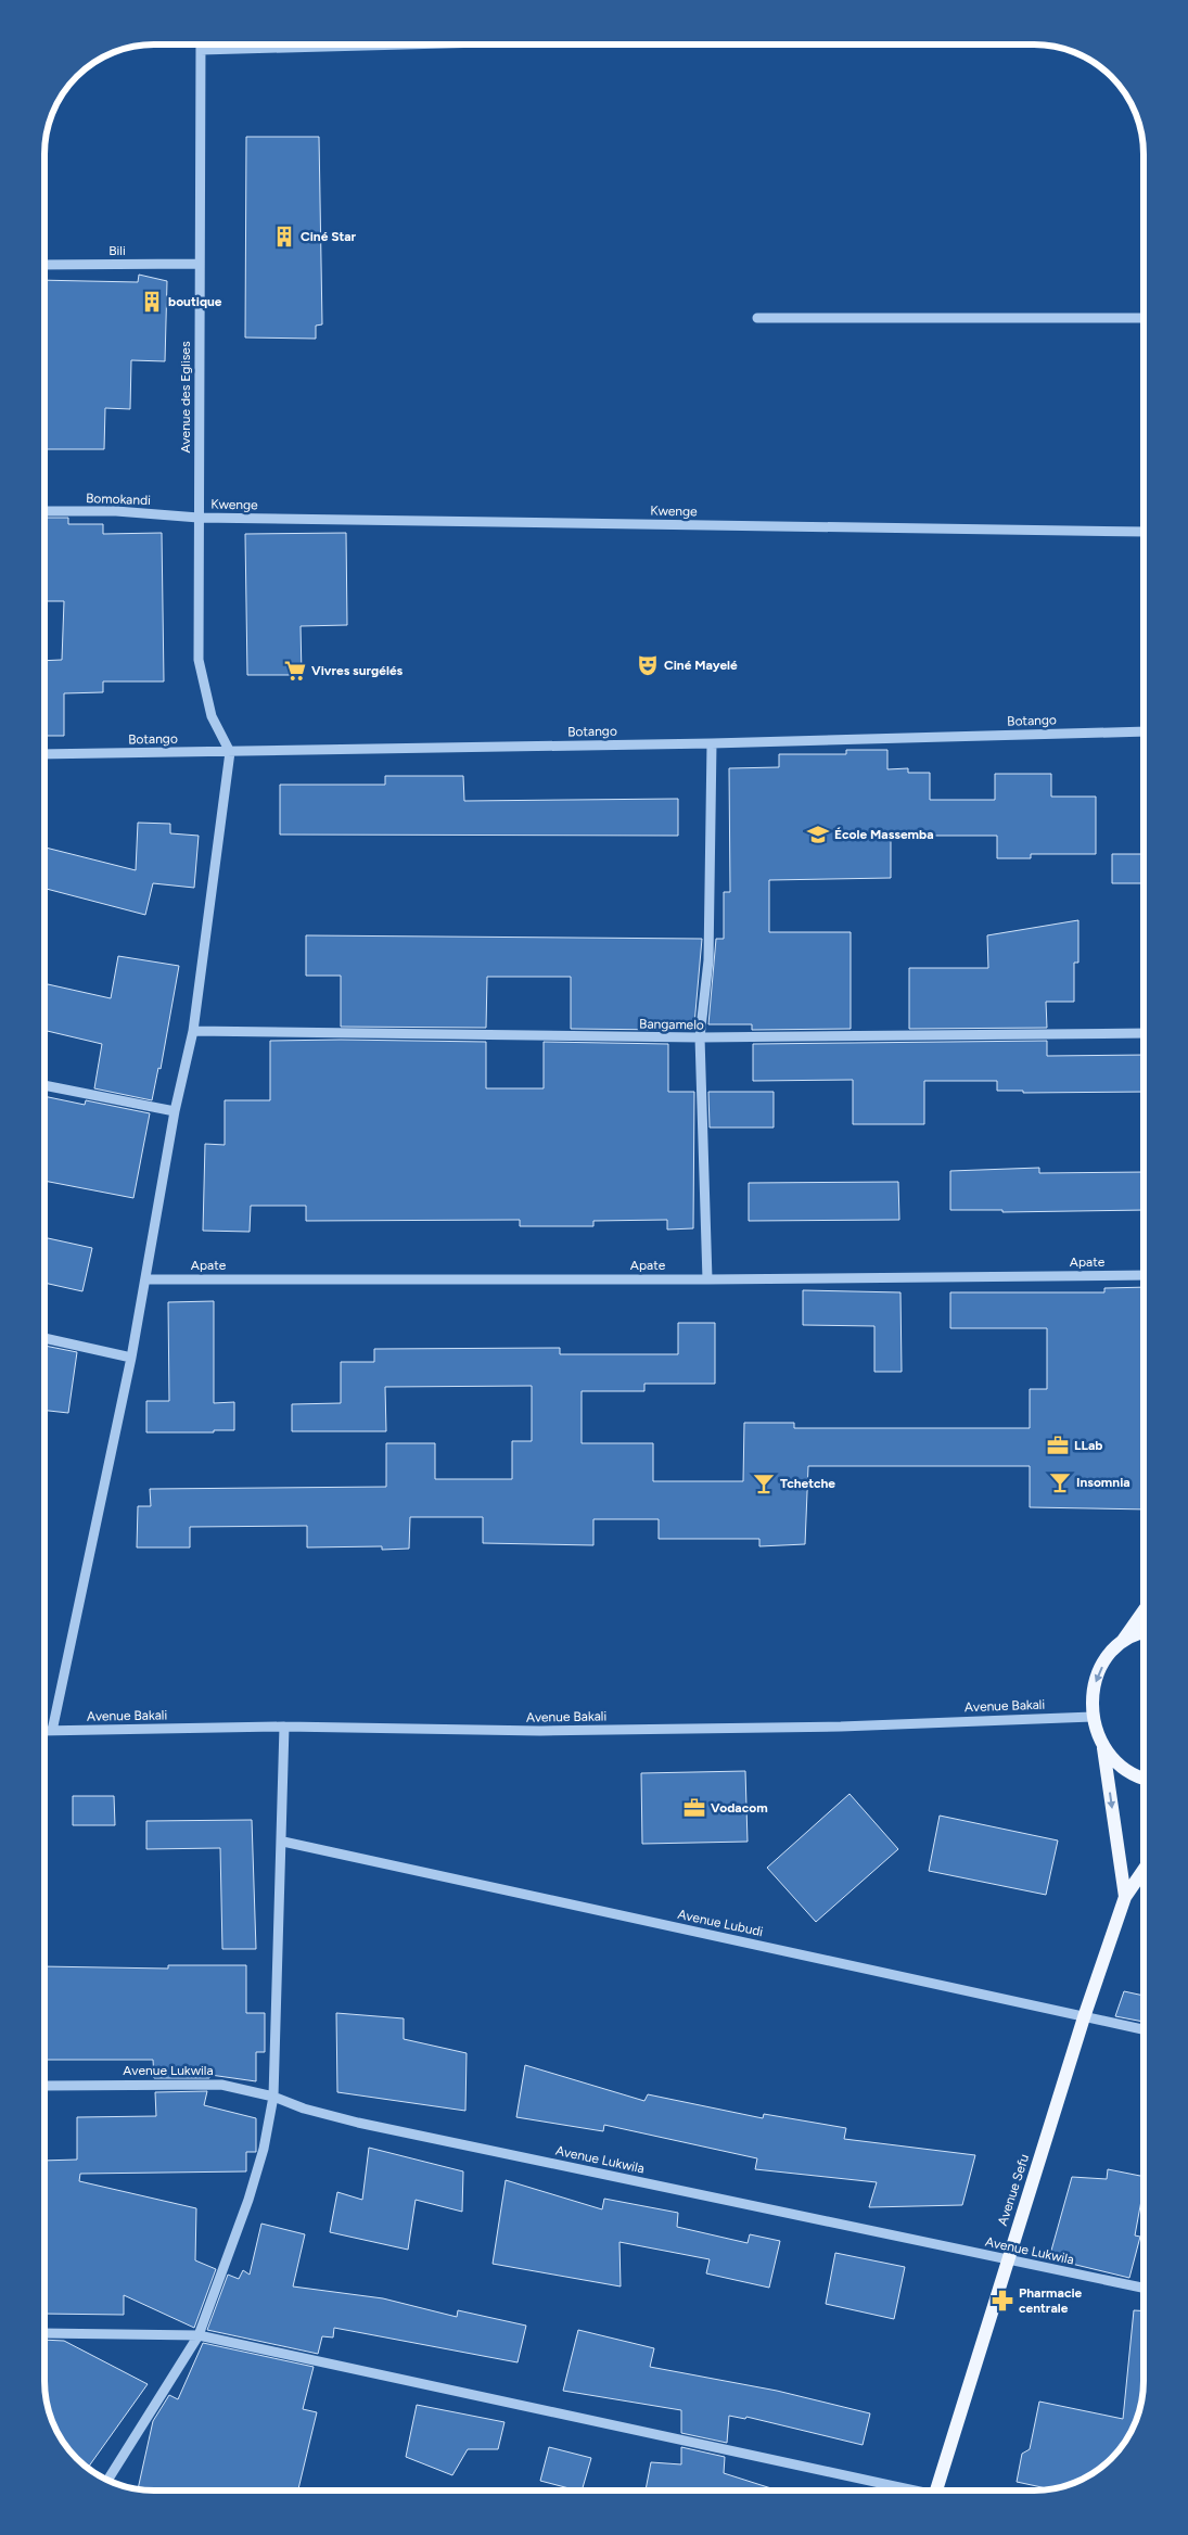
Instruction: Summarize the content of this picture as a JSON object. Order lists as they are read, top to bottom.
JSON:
{
  "streets": {
    "main road": ["Avenue Sefu"],
    "street": [
      "Bili",
      "Avenue des Eglises",
      "Bomokandi",
      "Kwenge",
      "Botango",
      "Bangamelo",
      "Apate",
      "Avenue Bakali",
      "Avenue Lubudi",
      "Avenue Lukwila"
    ]
  },
  "crossings": [
    ["Bili", "Avenue des Eglises"],
    ["Avenue des Eglises", "Bomokandi"],
    ["Avenue des Eglises", "Kwenge"],
    ["Avenue des Eglises", "Botango"],
    ["Bomokandi", "Kwenge"],
    ["Avenue Lubudi", "Avenue Sefu"],
    ["Avenue Lukwila", "Avenue Sefu"]
  ],
  "places": {
    "building": ["Ciné Star", "boutique"],
    "theatre": ["Ciné Mayelé"],
    "supermarket": ["Vivres surgélés"],
    "school or university": ["École Massemba"],
    "office": ["LLab", "Vodacom"],
    "bar": ["Insomnia", "Tchetche"],
    "pharmacy": ["Pharmacie centrale"]
  }
}
